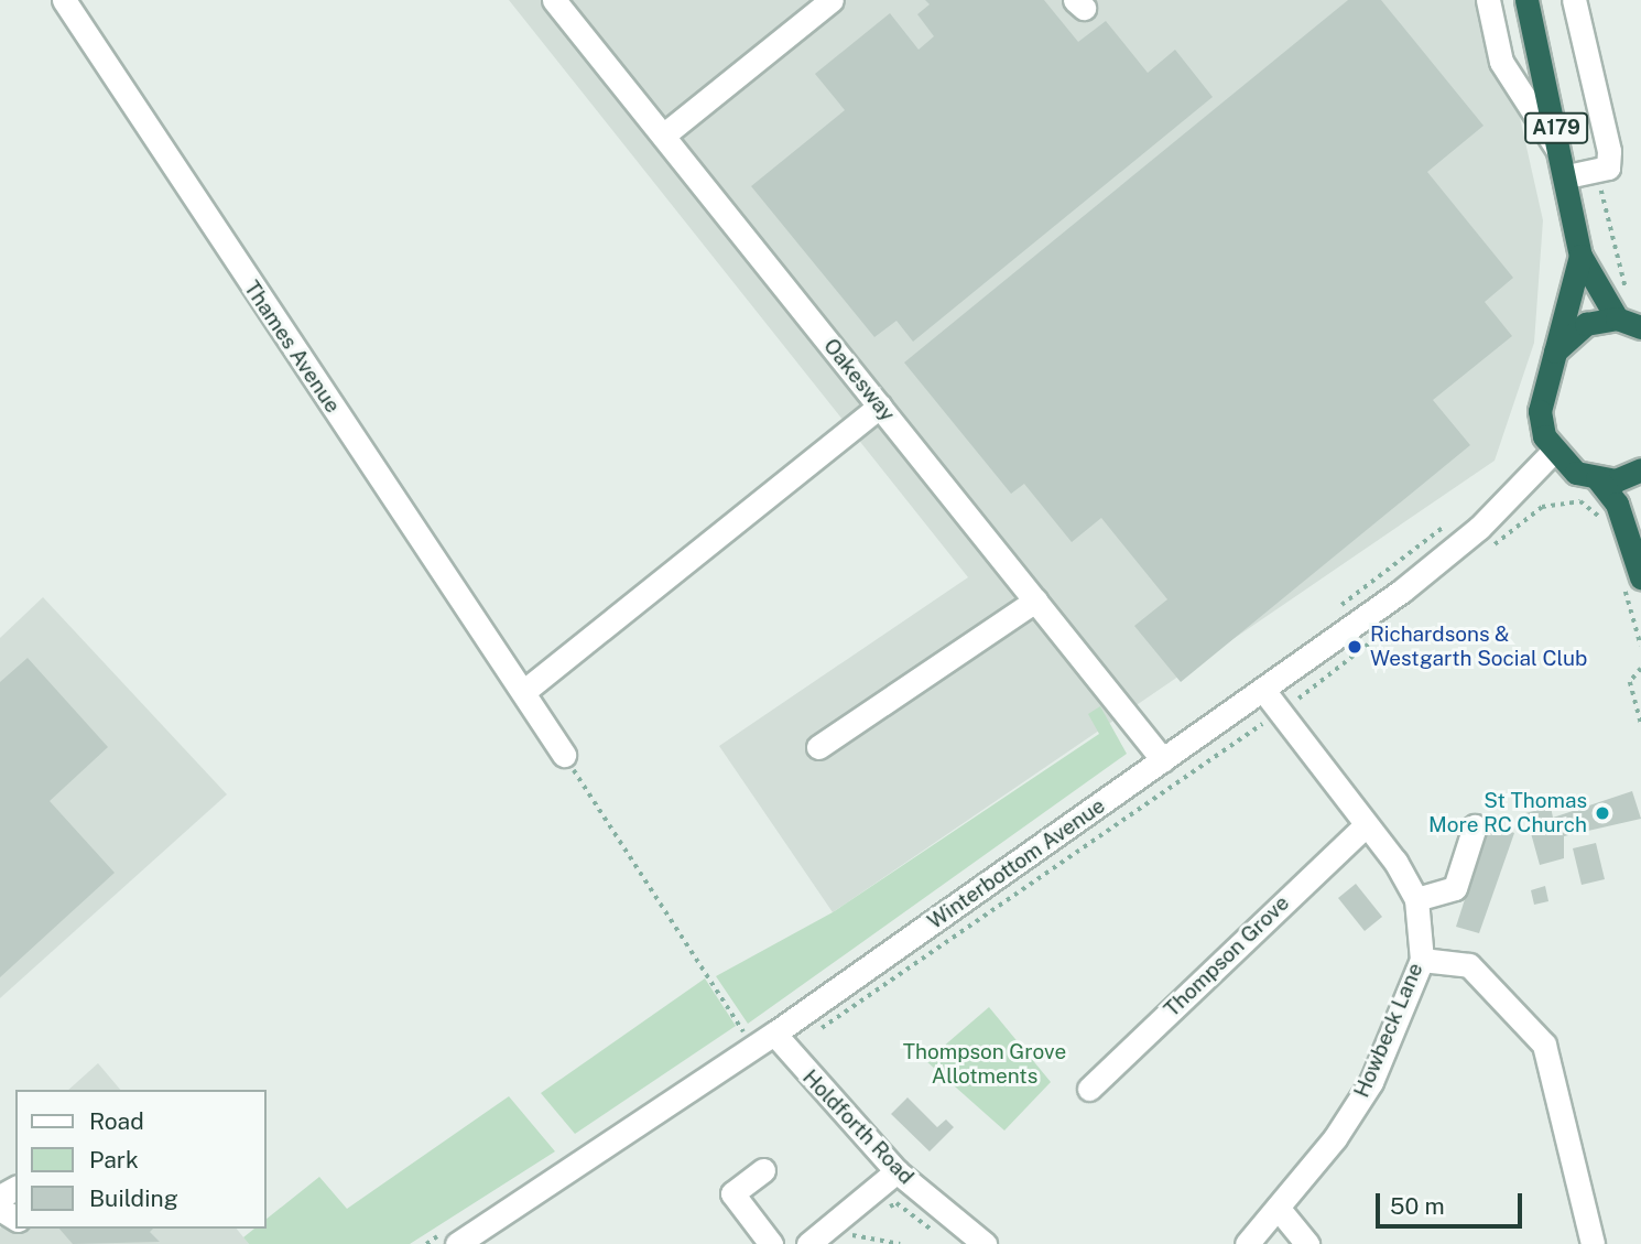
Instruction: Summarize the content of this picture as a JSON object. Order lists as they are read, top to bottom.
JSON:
{
  "streets": {
    "highway": ["A179"],
    "street": [
      "Thames Avenue",
      "Oakesway",
      "Winterbottom Avenue",
      "Thompson Grove",
      "Howbeck Lane",
      "Holdforth Road"
    ]
  },
  "crossings": [
    ["A179", "Winterbottom Avenue"],
    ["Oakesway", "Winterbottom Avenue"],
    ["Winterbottom Avenue", "Howbeck Lane"],
    ["Winterbottom Avenue", "Holdforth Road"],
    ["Thompson Grove", "Howbeck Lane"]
  ],
  "parks": ["Thompson Grove Allotments"],
  "places": ["Richardsons & Westgarth Social Club", "St Thomas More RC Church"],
  "legend": ["Road", "Park", "Building"],
  "scale_bar": "50 m"
}
